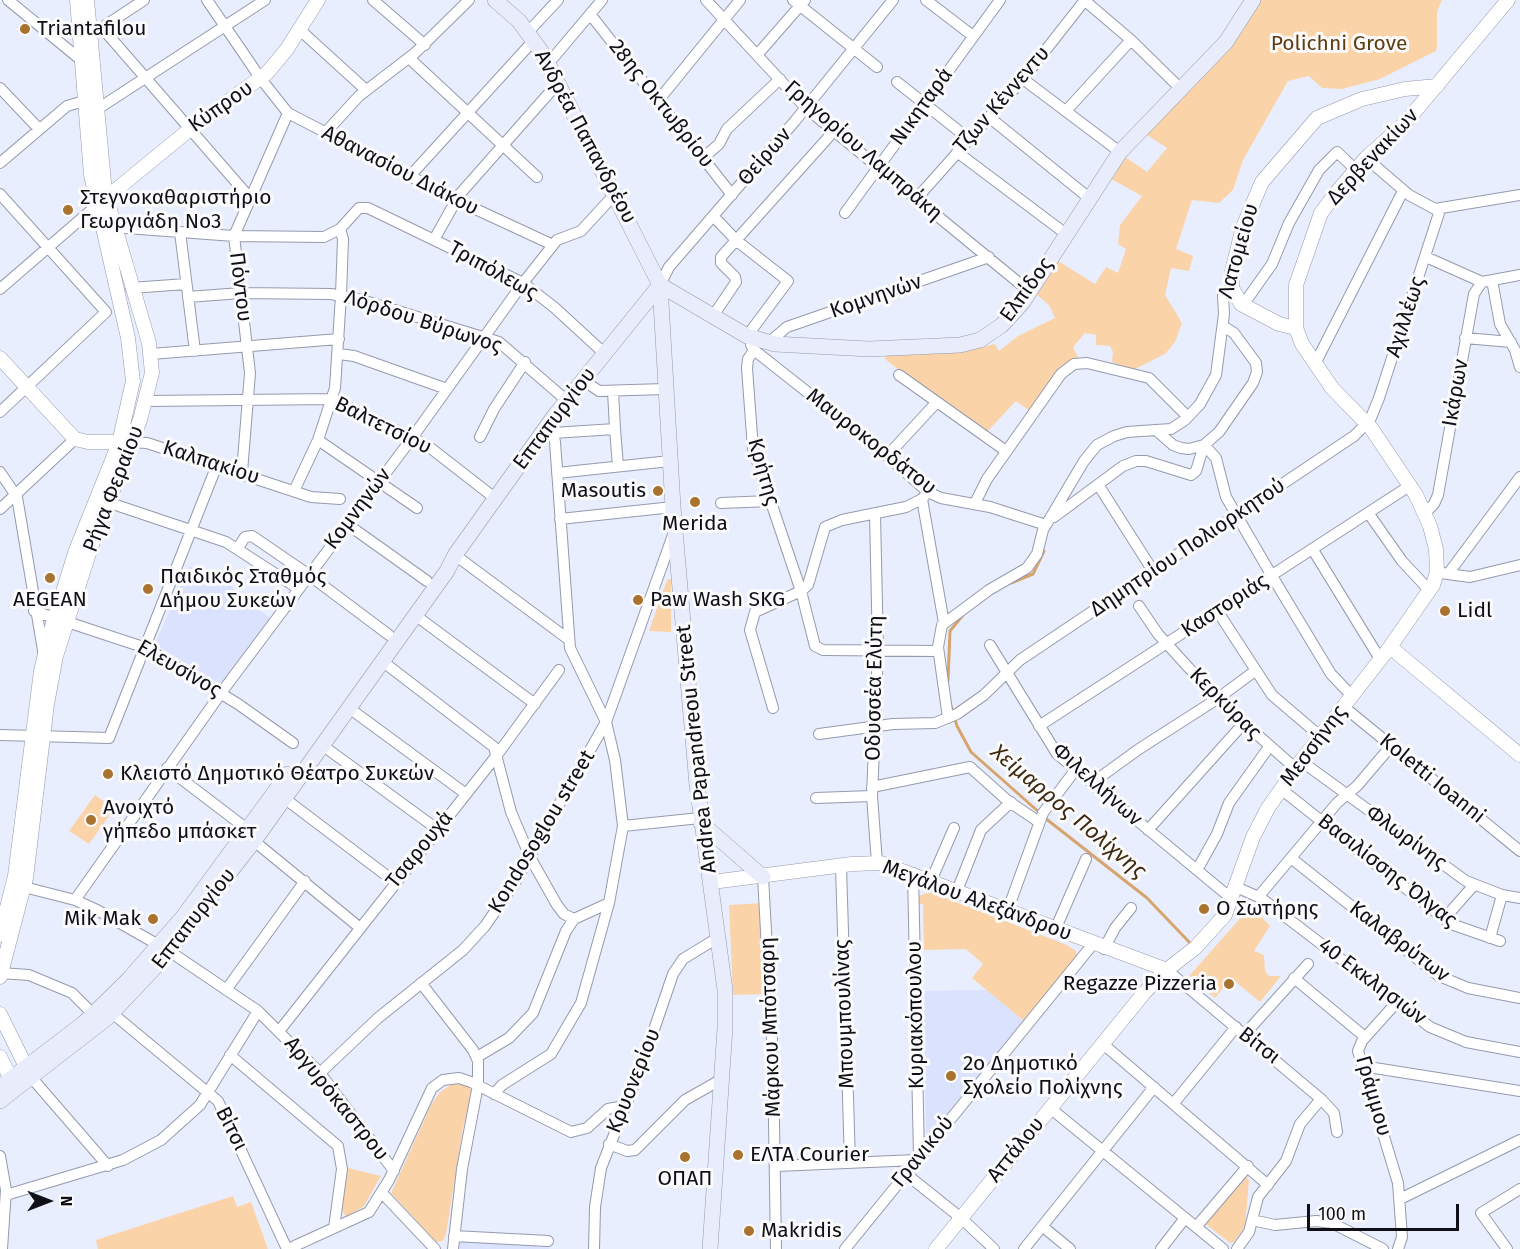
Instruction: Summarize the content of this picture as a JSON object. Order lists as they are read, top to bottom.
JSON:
{
  "streets": {
    "main road": [
      "Ανδρέα Παπανδρέου",
      "Ελπίδος",
      "Επταπυργίου",
      "Andrea Papandreou Street"
    ],
    "street": [
      "Τζων Κέννεντυ",
      "28ης Οκτωβρίου",
      "Κύπρου",
      "Νικηταρά",
      "Γρηγορίου Λαμπράκη",
      "Θείρων",
      "Δερβενακίων",
      "Αθανασίου Διάκου",
      "Λατομείου",
      "Τριπόλεως",
      "Πόντου",
      "Κομνηνών",
      "Αχιλλέως",
      "Λόρδου Βύρωνος",
      "Ικάρων",
      "Βαλτετσίου",
      "Μαυροκορδάτου",
      "Καλπακίου",
      "Κρήτης",
      "Ρήγα Φεραίου",
      "Δημητρίου Πολιορκητού",
      "Καστοριάς",
      "Ελευσίνος",
      "Οδυσσέα Ελύτη",
      "Κερκύρας",
      "Μεσσήνης",
      "Koletti Ioanni",
      "Φιλελλήνων",
      "Kondosoglou street",
      "Φλωρίνης",
      "Τσαρουχά",
      "Βασιλίσσης Όλγας",
      "Μεγάλου Αλεξάνδρου",
      "Καλαβρύτων",
      "40 Εκκλησιών",
      "Μπουμπουλίνας",
      "Κυριακόπουλου",
      "Μάρκου Μπότσαρη",
      "Βίτσι",
      "Κρυονερίου",
      "Γράμμου",
      "Αργυρόκαστρου",
      "Αττάλου",
      "Γρανικού"
    ]
  },
  "crossings": [
    ["Τζων Κέννεντυ", "Γρηγορίου Λαμπράκη"],
    ["28ης Οκτωβρίου", "Θείρων"],
    ["Κύπρου", "Αθανασίου Διάκου"],
    ["Κύπρου", "Ρήγα Φεραίου"],
    ["Νικηταρά", "Γρηγορίου Λαμπράκη"],
    ["Ανδρέα Παπανδρέου", "Θείρων"],
    ["Ανδρέα Παπανδρέου", "Ελπίδος"],
    ["Ανδρέα Παπανδρέου", "Κομνηνών"],
    ["Ανδρέα Παπανδρέου", "Επταπυργίου"],
    ["Ανδρέα Παπανδρέου", "Andrea Papandreou Street"],
    ["Γρηγορίου Λαμπράκη", "Θείρων"],
    ["Γρηγορίου Λαμπράκη", "Ελπίδος"],
    ["Γρηγορίου Λαμπράκη", "Κομνηνών"],
    ["Θείρων", "Ελπίδος"],
    ["Θείρων", "Επταπυργίου"],
    ["Θείρων", "Andrea Papandreou Street"],
    ["Δερβενακίων", "Λατομείου"],
    ["Δερβενακίων", "Αχιλλέως"],
    ["Δερβενακίων", "Δημητρίου Πολιορκητού"],
    ["Δερβενακίων", "Καστοριάς"],
    ["Δερβενακίων", "Μεσσήνης"],
    ["Αθανασίου Διάκου", "Πόντου"],
    ["Αθανασίου Διάκου", "Κομνηνών"],
    ["Λατομείου", "Μαυροκορδάτου"],
    ["Τριπόλεως", "Κομνηνών"],
    ["Τριπόλεως", "Επταπυργίου"],
    ["Πόντου", "Λόρδου Βύρωνος"],
    ["Πόντου", "Βαλτετσίου"],
    ["Πόντου", "Καλπακίου"],
    ["Ελπίδος", "Κομνηνών"],
    ["Ελπίδος", "Επταπυργίου"],
    ["Ελπίδος", "Μαυροκορδάτου"],
    ["Ελπίδος", "Κρήτης"],
    ["Ελπίδος", "Andrea Papandreou Street"],
    ["Κομνηνών", "Λόρδου Βύρωνος"],
    ["Κομνηνών", "Βαλτετσίου"],
    ["Κομνηνών", "Ελευσίνος"],
    ["Κομνηνών", "Αργυρόκαστρου"],
    ["Αχιλλέως", "Δημητρίου Πολιορκητού"],
    ["Λόρδου Βύρωνος", "Επταπυργίου"],
    ["Ικάρων", "Μεσσήνης"],
    ["Επταπυργίου", "Βαλτετσίου"],
    ["Επταπυργίου", "Andrea Papandreou Street"],
    ["Επταπυργίου", "Βίτσι"],
    ["Επταπυργίου", "Αργυρόκαστρου"],
    ["Βαλτετσίου", "Ρήγα Φεραίου"],
    ["Μαυροκορδάτου", "Κρήτης"],
    ["Καλπακίου", "Ρήγα Φεραίου"],
    ["Κρήτης", "Οδυσσέα Ελύτη"],
    ["Ρήγα Φεραίου", "Ελευσίνος"],
    ["Ρήγα Φεραίου", "Αργυρόκαστρου"],
    ["Δημητρίου Πολιορκητού", "Koletti Ioanni"],
    ["Δημητρίου Πολιορκητού", "Φιλελλήνων"],
    ["Καστοριάς", "Κερκύρας"],
    ["Καστοριάς", "Μεσσήνης"],
    ["Καστοριάς", "Koletti Ioanni"],
    ["Καστοριάς", "Φιλελλήνων"],
    ["Οδυσσέα Ελύτη", "Μεγάλου Αλεξάνδρου"],
    ["Κερκύρας", "Μεσσήνης"],
    ["Κερκύρας", "Φλωρίνης"],
    ["Μεσσήνης", "Koletti Ioanni"],
    ["Μεσσήνης", "Φιλελλήνων"],
    ["Μεσσήνης", "Φλωρίνης"],
    ["Μεσσήνης", "Βασιλίσσης Όλγας"],
    ["Μεσσήνης", "Μεγάλου Αλεξάνδρου"],
    ["Μεσσήνης", "40 Εκκλησιών"],
    ["Μεσσήνης", "Βίτσι"],
    ["Μεσσήνης", "Αττάλου"],
    ["Andrea Papandreou Street", "Kondosoglou street"],
    ["Andrea Papandreou Street", "Μεγάλου Αλεξάνδρου"],
    ["Andrea Papandreou Street", "Κρυονερίου"],
    ["Φιλελλήνων", "40 Εκκλησιών"],
    ["Kondosoglou street", "Αργυρόκαστρου"],
    ["Φλωρίνης", "Βασιλίσσης Όλγας"],
    ["Τσαρουχά", "Αργυρόκαστρου"],
    ["Μεγάλου Αλεξάνδρου", "Μπουμπουλίνας"],
    ["Μεγάλου Αλεξάνδρου", "Κυριακόπουλου"],
    ["Μεγάλου Αλεξάνδρου", "Μάρκου Μπότσαρη"],
    ["Μεγάλου Αλεξάνδρου", "Βίτσι"],
    ["Μεγάλου Αλεξάνδρου", "Αττάλου"],
    ["Μεγάλου Αλεξάνδρου", "Γρανικού"],
    ["Κυριακόπουλου", "Γρανικού"],
    ["Βίτσι", "Αττάλου"]
  ],
  "water": ["Χείμαρρος Πολίχνης"],
  "parks": ["Polichni Grove"],
  "places": [
    "Triantafilou",
    "Στεγνοκαθαριστήριο Γεωργιάδη Νο3",
    "Masoutis",
    "Merida",
    "AEGEAN",
    "Παιδικός Σταθμός Δήμου Συκεών",
    "Paw Wash SKG",
    "Lidl",
    "Κλειστό Δημοτικό Θέατρο Συκεών",
    "Ανοιχτό γήπεδο μπάσκετ",
    "Ο Σωτήρης",
    "Mik Mak",
    "Regazze Pizzeria",
    "2ο Δημοτικό Σχολείο Πολίχνης",
    "ΕΛΤΑ Courier",
    "ΟΠΑΠ",
    "Makridis"
  ],
  "scale_bar": "100 m",
  "north": "right"
}
